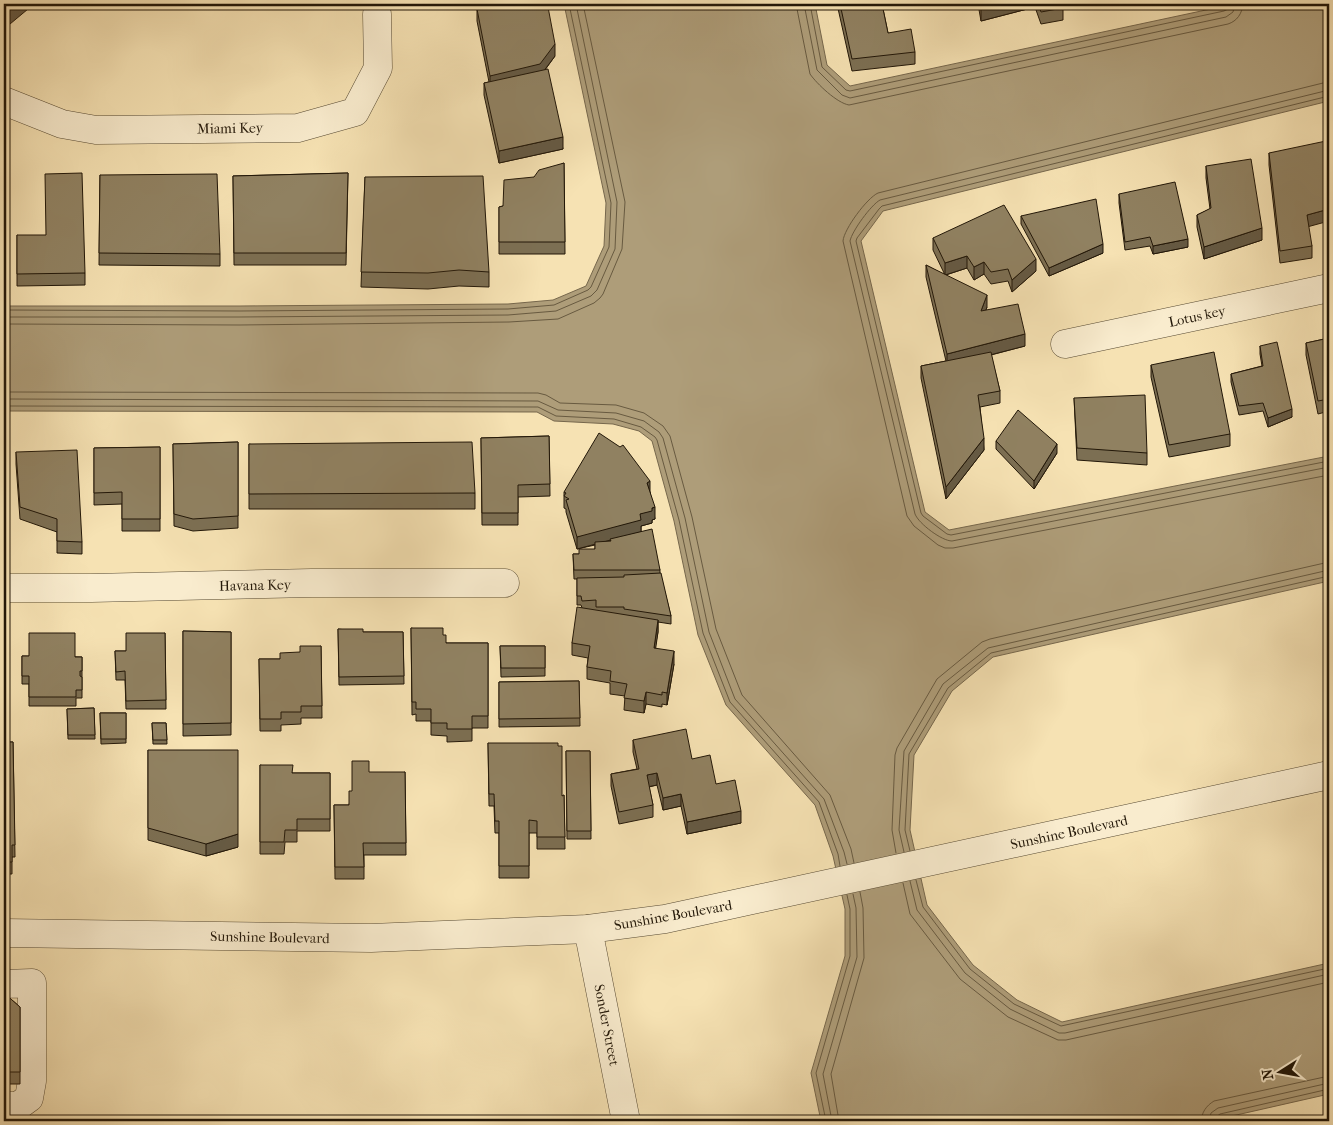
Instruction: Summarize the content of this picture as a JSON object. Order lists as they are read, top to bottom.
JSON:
{
  "streets": {
    "street": [
      "Miami Key",
      "Lotus key",
      "Havana Key",
      "Sunshine Boulevard",
      "Sonder Street"
    ]
  },
  "crossings": [
    ["Sunshine Boulevard", "Sonder Street"]
  ],
  "north": "left"
}
